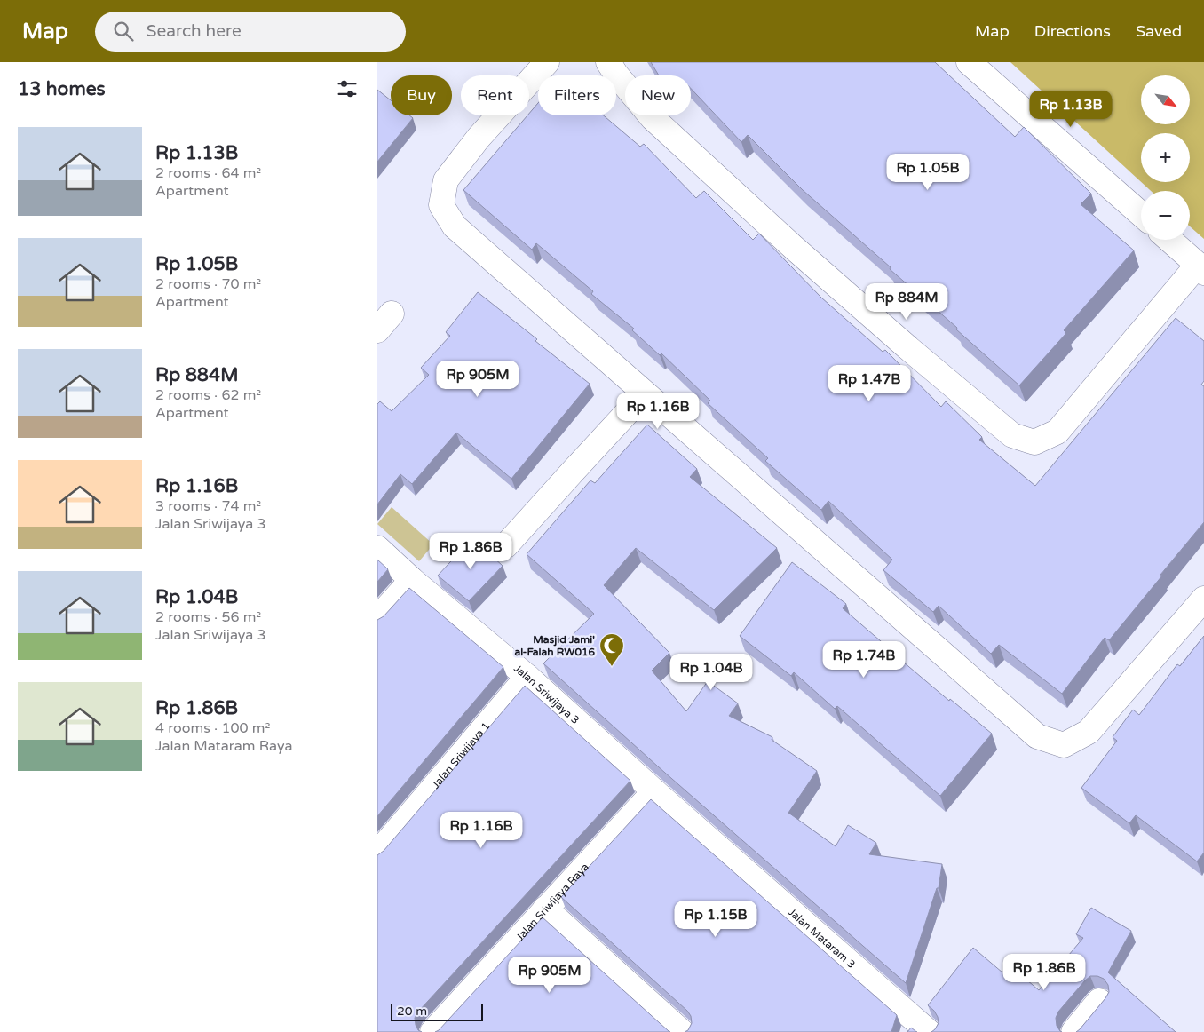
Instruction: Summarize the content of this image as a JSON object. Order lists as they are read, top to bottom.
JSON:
{
  "streets": {
    "street": [
      "Jalan Sriwijaya 3",
      "Jalan Sriwijaya 1",
      "Jalan Sriwijaya Raya",
      "Jalan Mataram 3"
    ]
  },
  "crossings": [
    ["Jalan Sriwijaya 3", "Jalan Sriwijaya 1"],
    ["Jalan Sriwijaya 3", "Jalan Sriwijaya Raya"],
    ["Jalan Sriwijaya 3", "Jalan Mataram 3"],
    ["Jalan Sriwijaya Raya", "Jalan Mataram 3"]
  ],
  "places": {
    "mosque": ["Masjid Jami' al-Falah RW016"]
  },
  "scale_bar": "20 m",
  "north": "bottom right",
  "page": {
    "header": "Map",
    "search": "Search here",
    "nav": ["Map", "Directions", "Saved"],
    "heading": "13 homes",
    "map_buttons": ["+", "−"],
    "chip": [
      "Buy",
      "Rent",
      "Filters",
      "New"
    ],
    "price": [
      "Rp 1.13B",
      "Rp 1.05B",
      "Rp 884M",
      "Rp 905M",
      "Rp 1.47B",
      "Rp 1.16B",
      "Rp 1.86B",
      "Rp 1.74B",
      "Rp 1.04B",
      "Rp 1.16B",
      "Rp 1.15B",
      "Rp 1.86B",
      "Rp 905M"
    ],
    "list": [
      {
        "name": "Rp 1.13B",
        "note": "2 rooms · 64 m² · Apartment"
      },
      {
        "name": "Rp 1.05B",
        "note": "2 rooms · 70 m² · Apartment"
      },
      {
        "name": "Rp 884M",
        "note": "2 rooms · 62 m² · Apartment"
      },
      {
        "name": "Rp 1.16B",
        "note": "3 rooms · 74 m² · Jalan Sriwijaya 3"
      },
      {
        "name": "Rp 1.04B",
        "note": "2 rooms · 56 m² · Jalan Sriwijaya 3"
      },
      {
        "name": "Rp 1.86B",
        "note": "4 rooms · 100 m² · Jalan Mataram Raya"
      }
    ],
    "scale": "20 m"
  }
}
